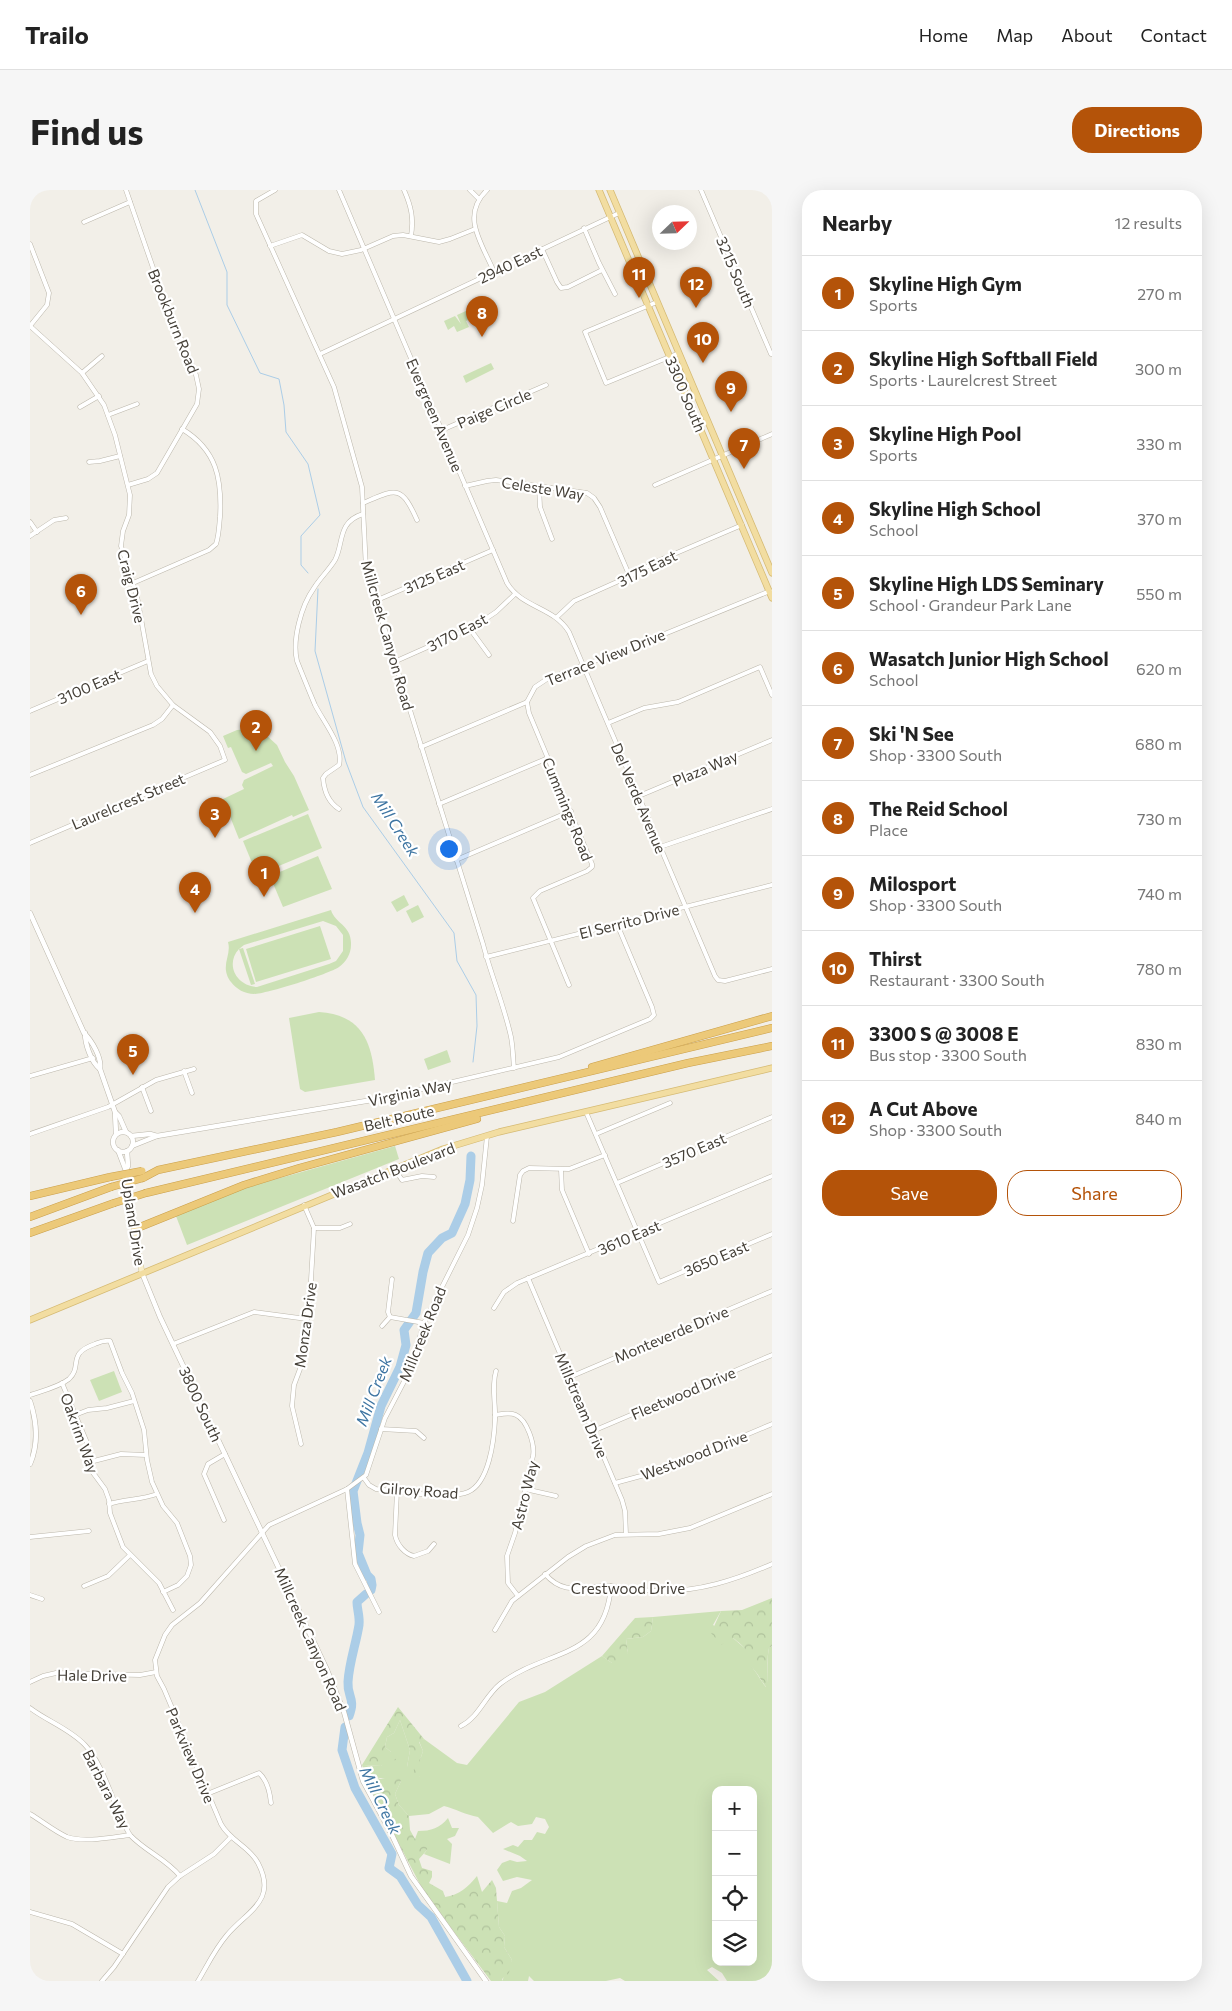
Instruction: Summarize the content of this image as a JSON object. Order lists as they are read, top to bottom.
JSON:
{
  "streets": {
    "highway": ["Belt Route"],
    "main road": ["3300 South", "Wasatch Boulevard", "Upland Drive"],
    "street": [
      "2940 East",
      "3215 South",
      "Brookburn Road",
      "Paige Circle",
      "Evergreen Avenue",
      "Celeste Way",
      "3175 East",
      "3125 East",
      "Craig Drive",
      "3170 East",
      "Millcreek Canyon Road",
      "Terrace View Drive",
      "3100 East",
      "Plaza Way",
      "Del Verde Avenue",
      "Laurelcrest Street",
      "Cummings Road",
      "El Serrito Drive",
      "Virginia Way",
      "3570 East",
      "3610 East",
      "3650 East",
      "Monza Drive",
      "Millcreek Road",
      "Monteverde Drive",
      "Fleetwood Drive",
      "3800 South",
      "Millstream Drive",
      "Oakrim Way",
      "Westwood Drive",
      "Gilroy Road",
      "Astro Way",
      "Crestwood Drive",
      "Hale Drive",
      "Parkview Drive",
      "Barbara Way"
    ]
  },
  "crossings": [
    ["2940 East", "3300 South"],
    ["2940 East", "Evergreen Avenue"],
    ["2940 East", "Millcreek Canyon Road"],
    ["Brookburn Road", "Craig Drive"],
    ["3300 South", "3175 East"],
    ["3300 South", "Terrace View Drive"],
    ["Paige Circle", "Evergreen Avenue"],
    ["Evergreen Avenue", "Celeste Way"],
    ["Evergreen Avenue", "3175 East"],
    ["Evergreen Avenue", "3125 East"],
    ["Evergreen Avenue", "3170 East"],
    ["Evergreen Avenue", "Del Verde Avenue"],
    ["Celeste Way", "3175 East"],
    ["3175 East", "Del Verde Avenue"],
    ["3125 East", "Millcreek Canyon Road"],
    ["Craig Drive", "3100 East"],
    ["Craig Drive", "Laurelcrest Street"],
    ["3170 East", "Millcreek Canyon Road"],
    ["Millcreek Canyon Road", "El Serrito Drive"],
    ["Millcreek Canyon Road", "Virginia Way"],
    ["Millcreek Canyon Road", "3800 South"],
    ["Terrace View Drive", "Del Verde Avenue"],
    ["Terrace View Drive", "Cummings Road"],
    ["Plaza Way", "Del Verde Avenue"],
    ["Del Verde Avenue", "El Serrito Drive"],
    ["Cummings Road", "El Serrito Drive"],
    ["El Serrito Drive", "Virginia Way"],
    ["Virginia Way", "Upland Drive"],
    ["Wasatch Boulevard", "Upland Drive"],
    ["Wasatch Boulevard", "Monza Drive"],
    ["Wasatch Boulevard", "Millcreek Road"],
    ["Wasatch Boulevard", "3800 South"],
    ["Upland Drive", "3800 South"],
    ["3610 East", "3650 East"],
    ["3610 East", "Millstream Drive"],
    ["Millcreek Road", "Gilroy Road"],
    ["Monteverde Drive", "Millstream Drive"],
    ["Fleetwood Drive", "Millstream Drive"],
    ["Millstream Drive", "Westwood Drive"],
    ["Gilroy Road", "Astro Way"],
    ["Hale Drive", "Parkview Drive"]
  ],
  "water": ["Mill Creek"],
  "north": "top right",
  "page": {
    "header": "Trailo",
    "nav": [
      "Home",
      "Map",
      "About",
      "Contact"
    ],
    "buttons": [
      "Directions",
      ["Save", "Share"]
    ],
    "title": "Find us",
    "heading": ["Nearby", "12 results"],
    "list": [
      {
        "mark": "1",
        "name": "Skyline High Gym",
        "note": "Sports",
        "value": "270 m"
      },
      {
        "mark": "2",
        "name": "Skyline High Softball Field",
        "note": "Sports · Laurelcrest Street",
        "value": "300 m"
      },
      {
        "mark": "3",
        "name": "Skyline High Pool",
        "note": "Sports",
        "value": "330 m"
      },
      {
        "mark": "4",
        "name": "Skyline High School",
        "note": "School",
        "value": "370 m"
      },
      {
        "mark": "5",
        "name": "Skyline High LDS Seminary",
        "note": "School · Grandeur Park Lane",
        "value": "550 m"
      },
      {
        "mark": "6",
        "name": "Wasatch Junior High School",
        "note": "School",
        "value": "620 m"
      },
      {
        "mark": "7",
        "name": "Ski 'N See",
        "note": "Shop · 3300 South",
        "value": "680 m"
      },
      {
        "mark": "8",
        "name": "The Reid School",
        "note": "Place",
        "value": "730 m"
      },
      {
        "mark": "9",
        "name": "Milosport",
        "note": "Shop · 3300 South",
        "value": "740 m"
      },
      {
        "mark": "10",
        "name": "Thirst",
        "note": "Restaurant · 3300 South",
        "value": "780 m"
      },
      {
        "mark": "11",
        "name": "3300 S @ 3008 E",
        "note": "Bus stop · 3300 South",
        "value": "830 m"
      },
      {
        "mark": "12",
        "name": "A Cut Above",
        "note": "Shop · 3300 South",
        "value": "840 m"
      }
    ],
    "pins": [
      "11",
      "12",
      "8",
      "10",
      "9",
      "7",
      "6",
      "2",
      "3",
      "1",
      "4",
      "5"
    ],
    "map_buttons": ["+", "−"]
  }
}
